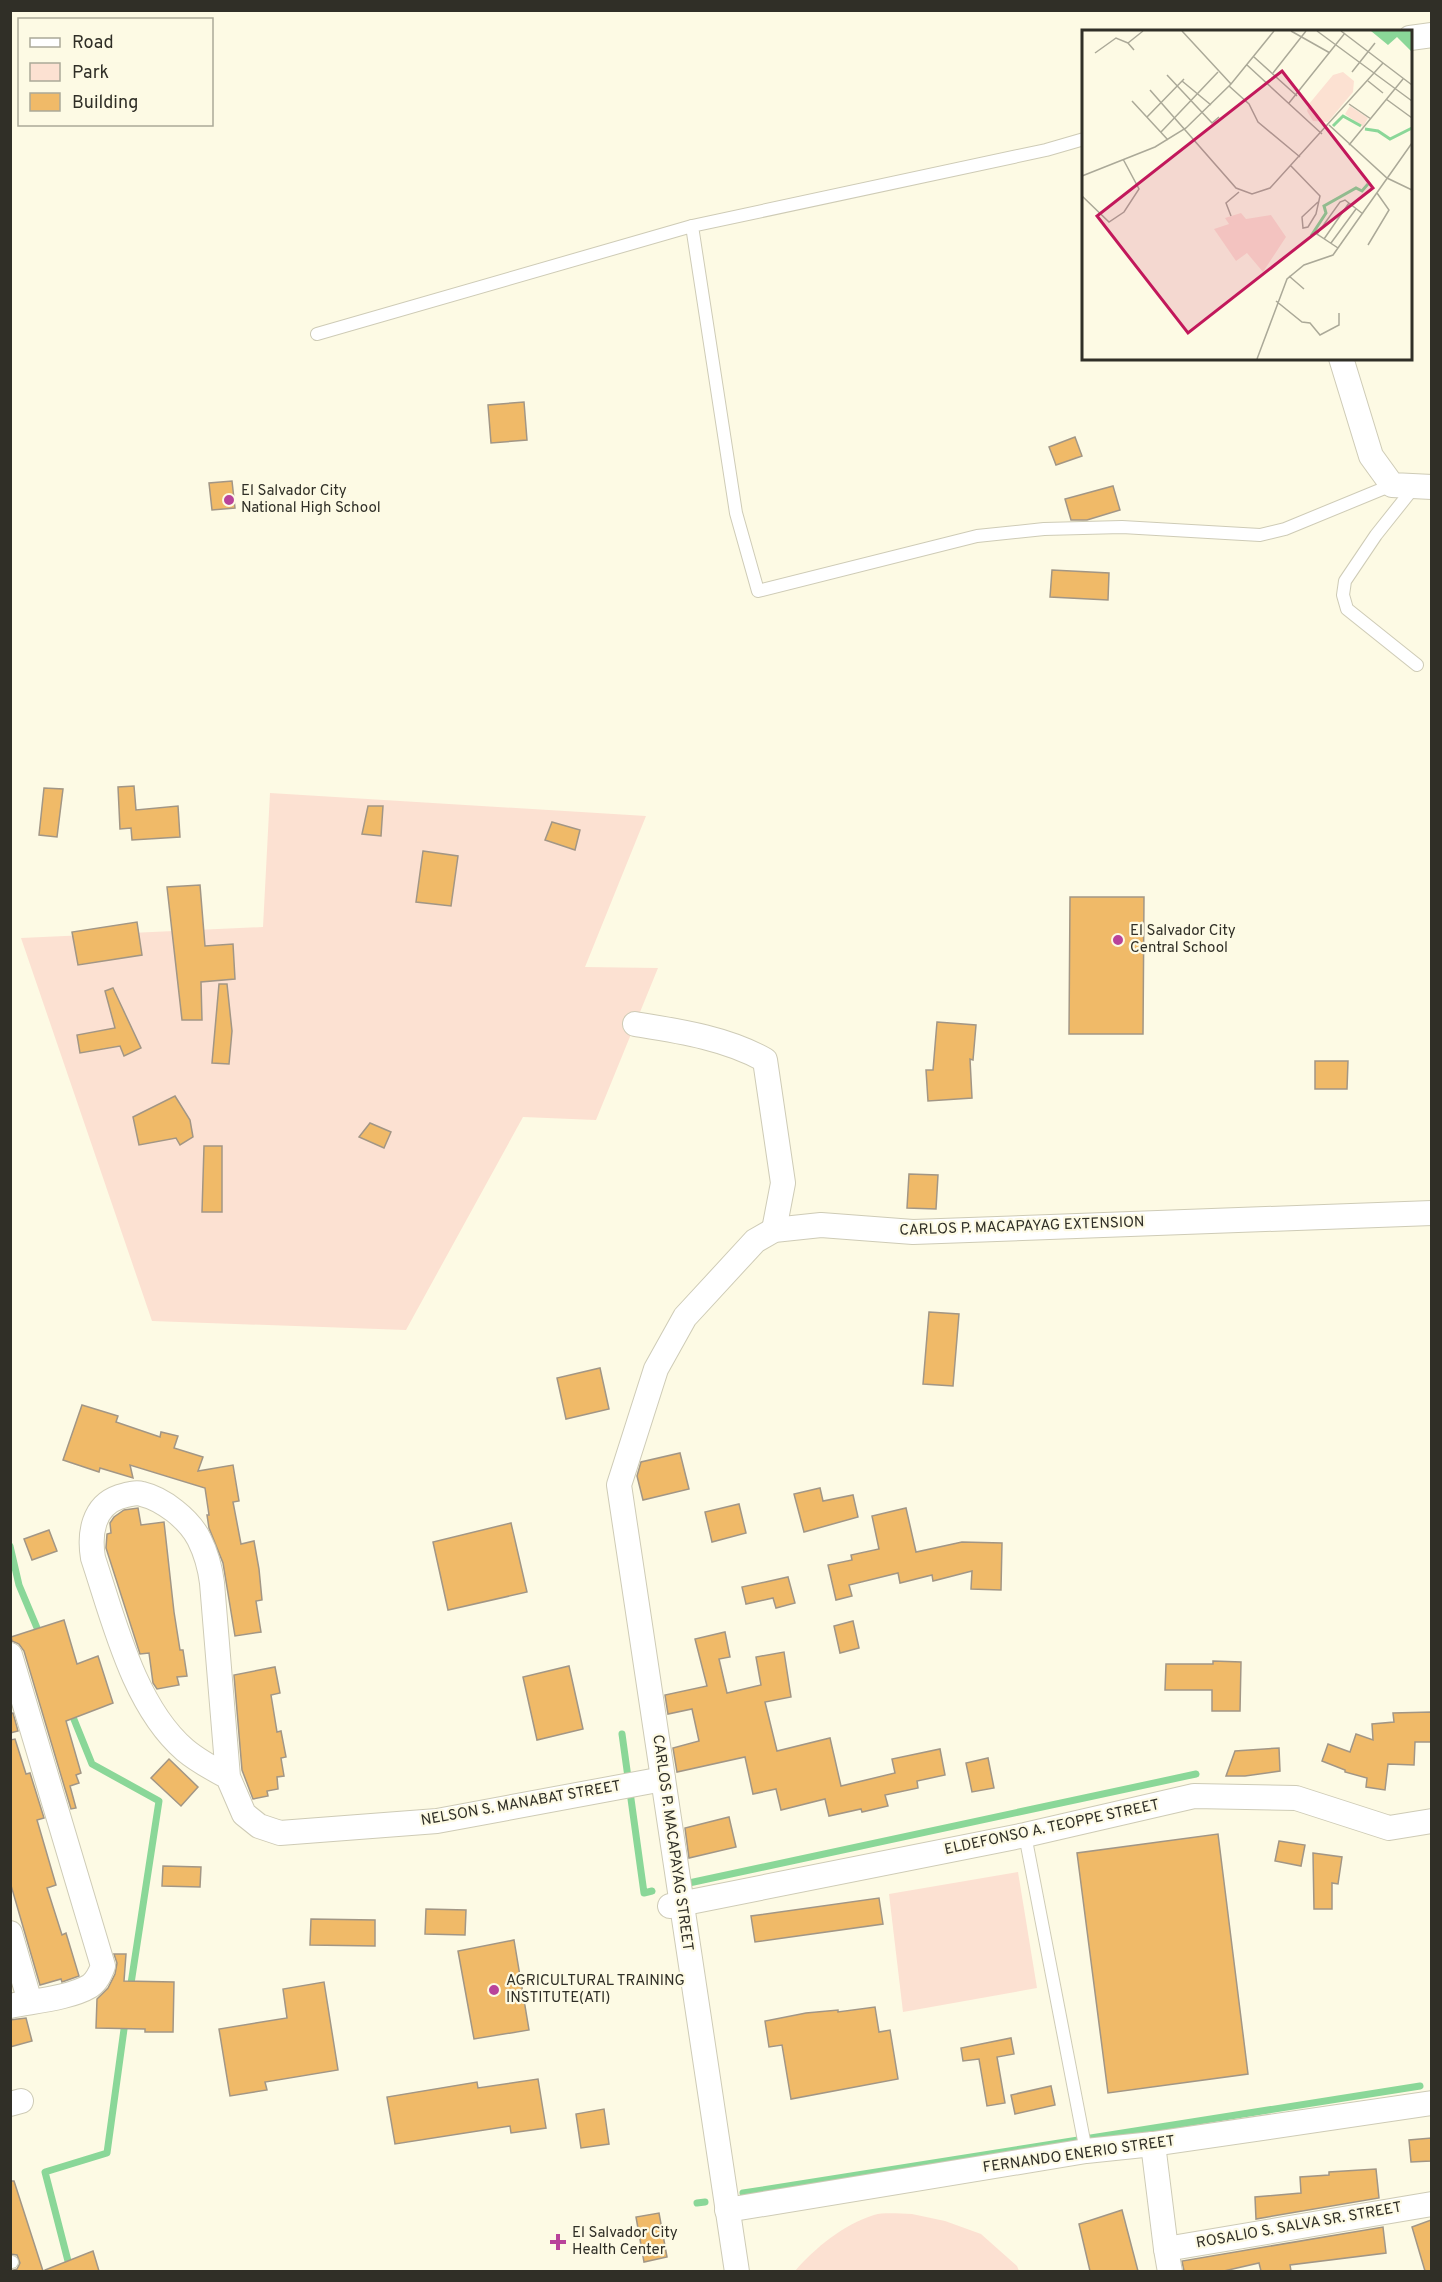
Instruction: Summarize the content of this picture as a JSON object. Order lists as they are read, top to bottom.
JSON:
{
  "streets": {
    "street": [
      "CARLOS P. MACAPAYAG EXTENSION",
      "NELSON S. MANABAT STREET",
      "ELDEFONSO A. TEOPPE STREET",
      "CARLOS P. MACAPAYAG STREET",
      "FERNANDO ENERIO STREET",
      "ROSALIO S. SALVA SR. STREET"
    ]
  },
  "crossings": [
    ["CARLOS P. MACAPAYAG EXTENSION", "CARLOS P. MACAPAYAG STREET"],
    ["NELSON S. MANABAT STREET", "CARLOS P. MACAPAYAG STREET"],
    ["ELDEFONSO A. TEOPPE STREET", "CARLOS P. MACAPAYAG STREET"],
    ["CARLOS P. MACAPAYAG STREET", "FERNANDO ENERIO STREET"]
  ],
  "places": {
    "other": ["El Salvador City National High School", "El Salvador City Central School", "AGRICULTURAL TRAINING INSTITUTE(ATI)"],
    "health": ["El Salvador City Health Center"]
  },
  "legend": ["Road", "Park", "Building"]
}
